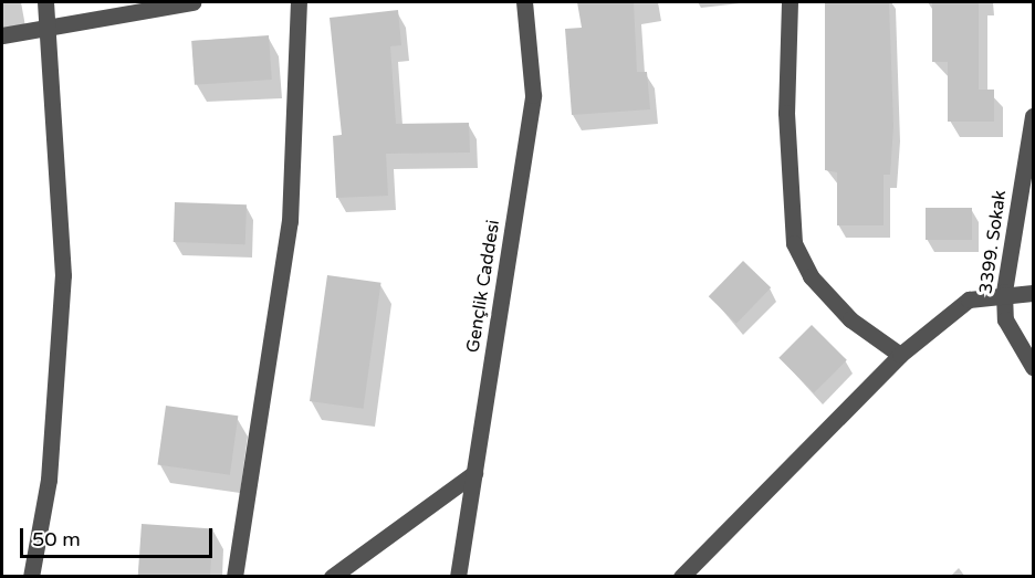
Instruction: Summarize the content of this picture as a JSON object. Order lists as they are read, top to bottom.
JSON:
{
  "streets": {
    "street": ["3399. Sokak", "Gençlik Caddesi"]
  },
  "scale_bar": "50 m"
}
